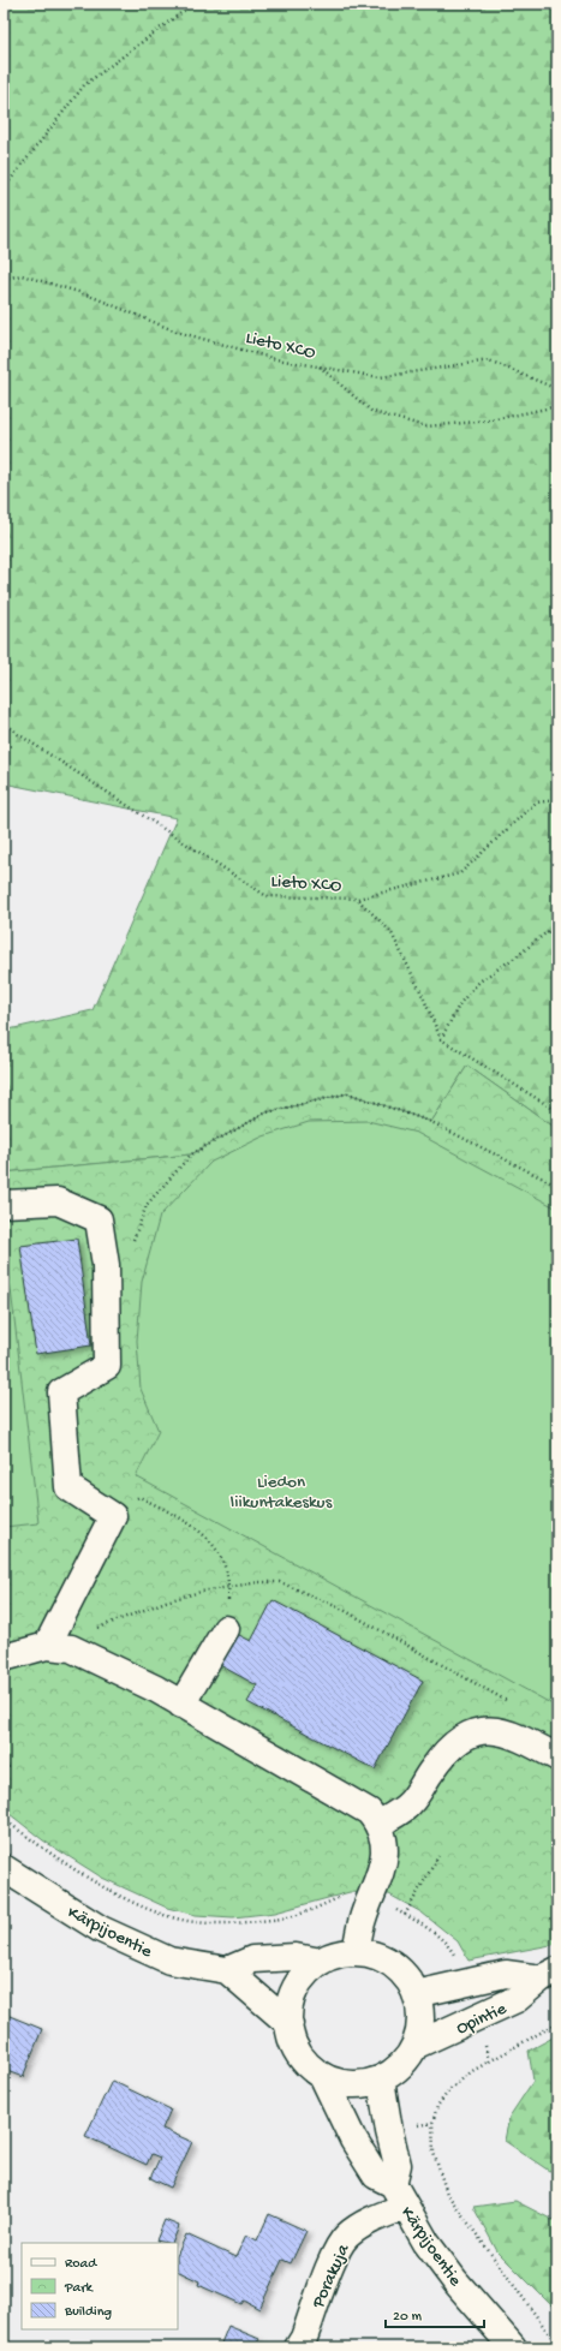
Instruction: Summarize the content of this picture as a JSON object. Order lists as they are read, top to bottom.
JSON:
{
  "streets": {
    "street": ["Kärpijoentie", "Opintie", "Porakuja"],
    "path": ["Lieto XCO"]
  },
  "crossings": [
    ["Kärpijoentie", "Opintie"],
    ["Kärpijoentie", "Porakuja"]
  ],
  "parks": ["Liedon liikuntakeskus"],
  "legend": ["Road", "Park", "Building"],
  "scale_bar": "20 m"
}
